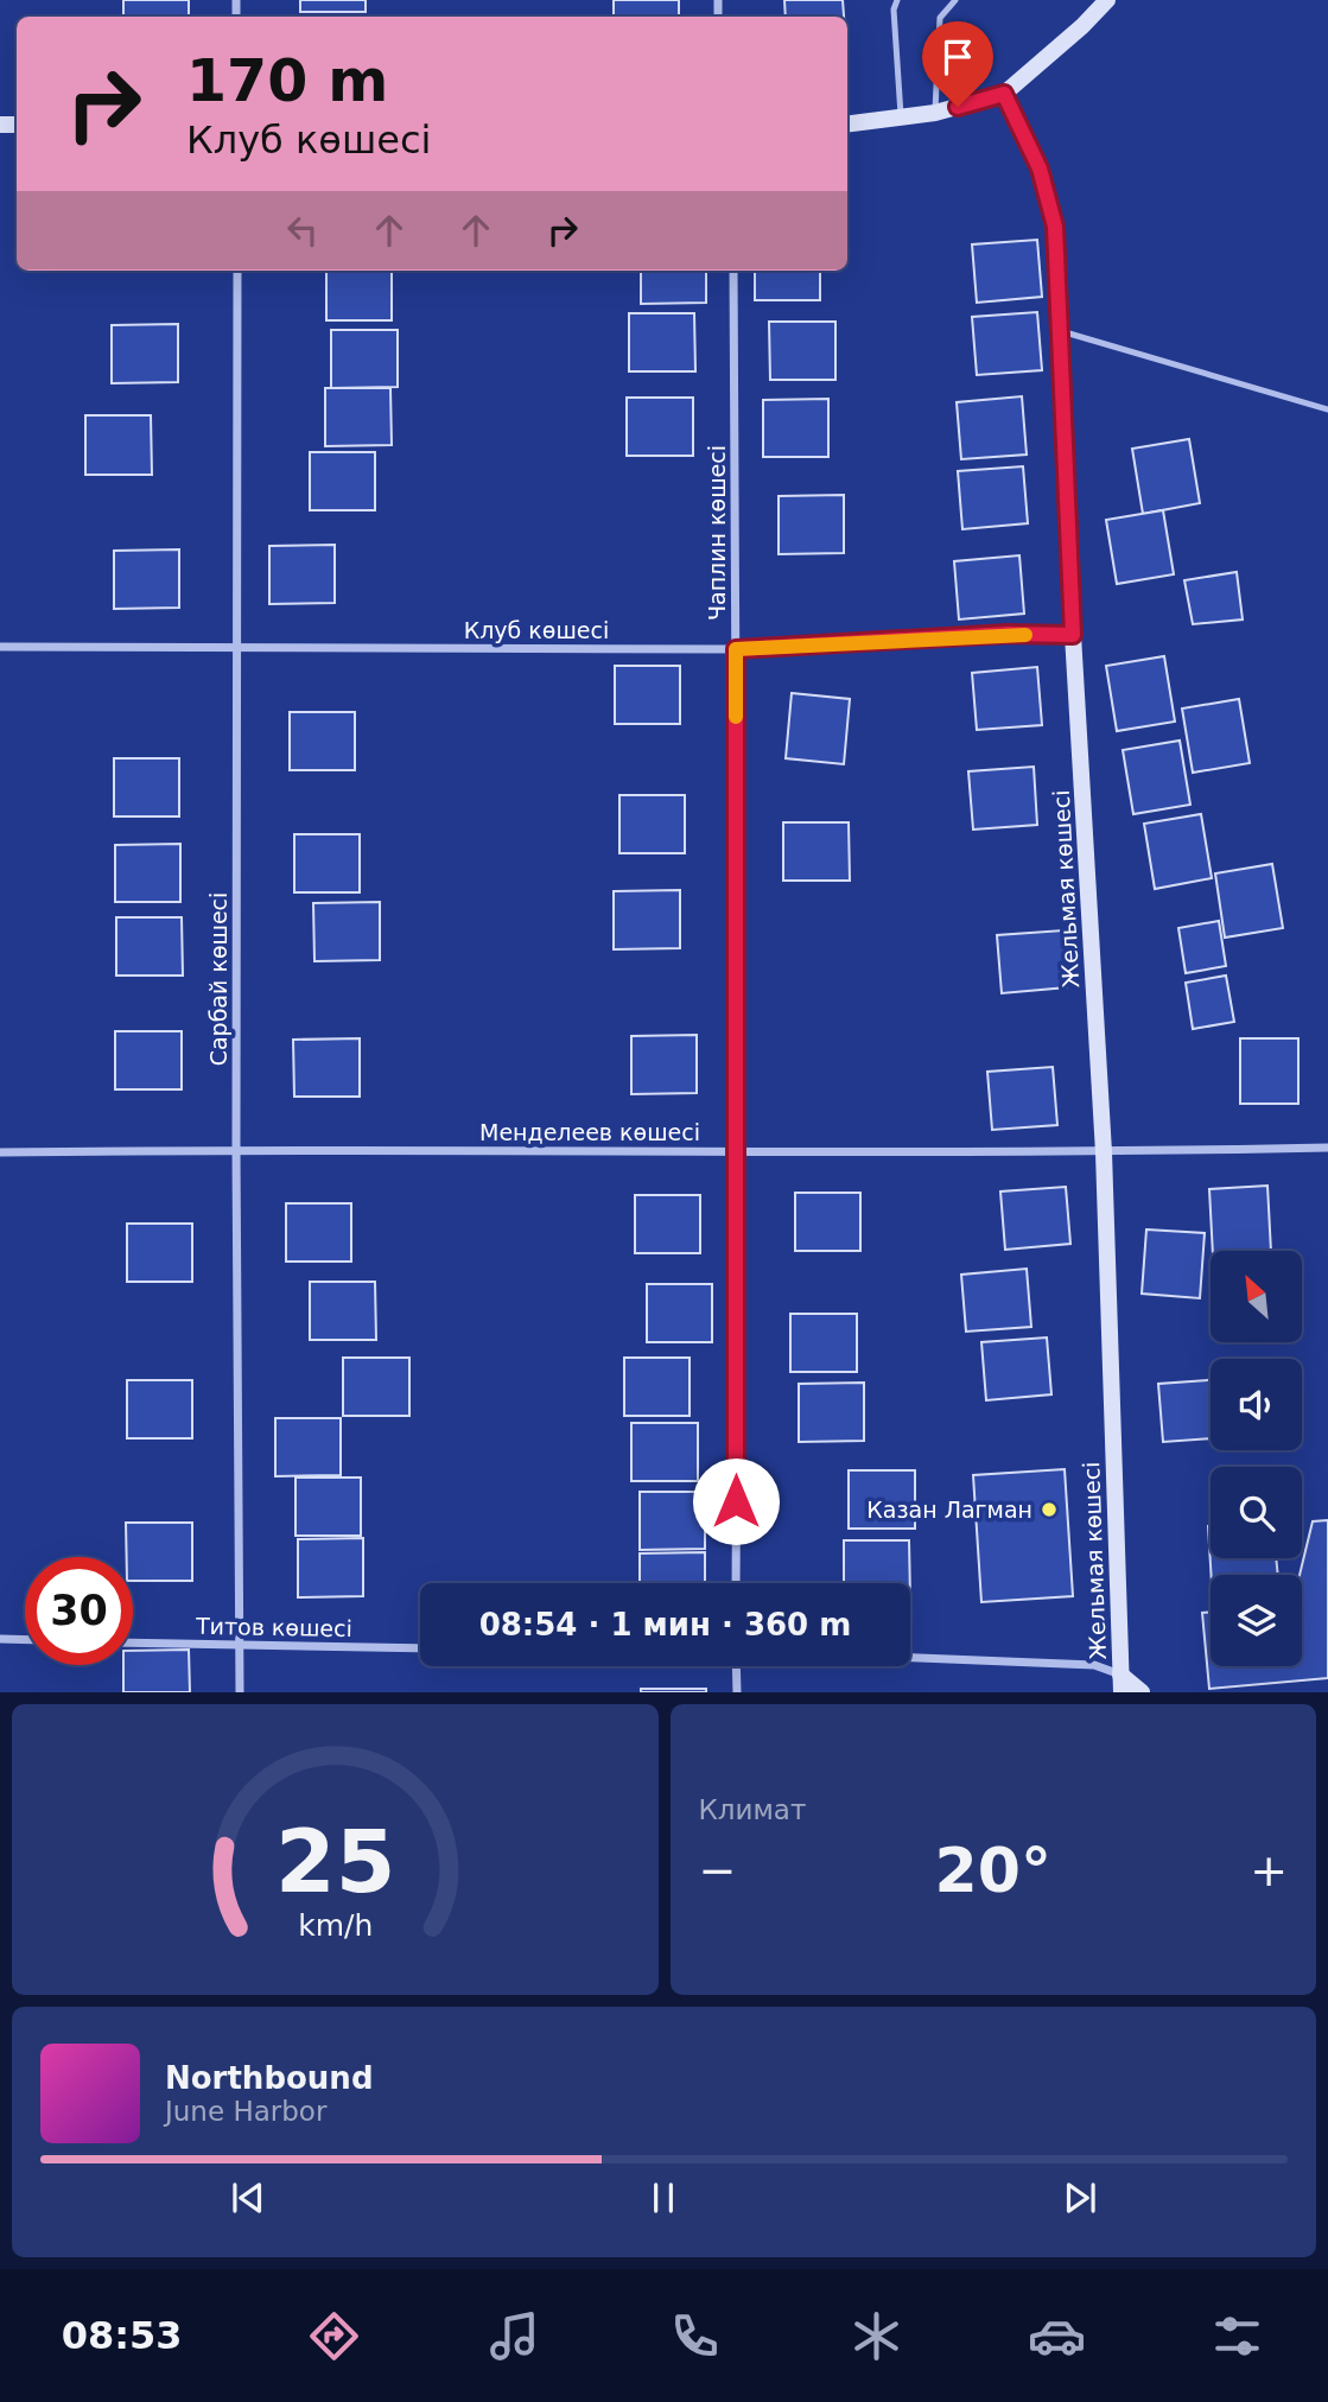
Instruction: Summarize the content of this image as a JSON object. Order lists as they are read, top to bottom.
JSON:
{
  "streets": {
    "street": [
      "Чаплин көшесі",
      "Клуб көшесі",
      "Жельмая көшесі",
      "Сарбай көшесі",
      "Менделеев көшесі",
      "Титов көшесі"
    ]
  },
  "crossings": [
    ["Чаплин көшесі", "Клуб көшесі"],
    ["Чаплин көшесі", "Менделеев көшесі"],
    ["Клуб көшесі", "Жельмая көшесі"],
    ["Клуб көшесі", "Сарбай көшесі"],
    ["Жельмая көшесі", "Менделеев көшесі"],
    ["Сарбай көшесі", "Менделеев көшесі"],
    ["Сарбай көшесі", "Титов көшесі"]
  ],
  "places": ["Казан Лагман"],
  "north": "top left",
  "page": {
    "turn": ["170 m", "Клуб көшесі"],
    "limit": "30",
    "trip": "08:54 · 1 мин · 360 m",
    "tile": "Климат",
    "heat": ["−", "20°", "+"],
    "song": ["Northbound", "June Harbor"],
    "tabs": "08:53",
    "gauge": ["25", "km/h"]
  }
}
